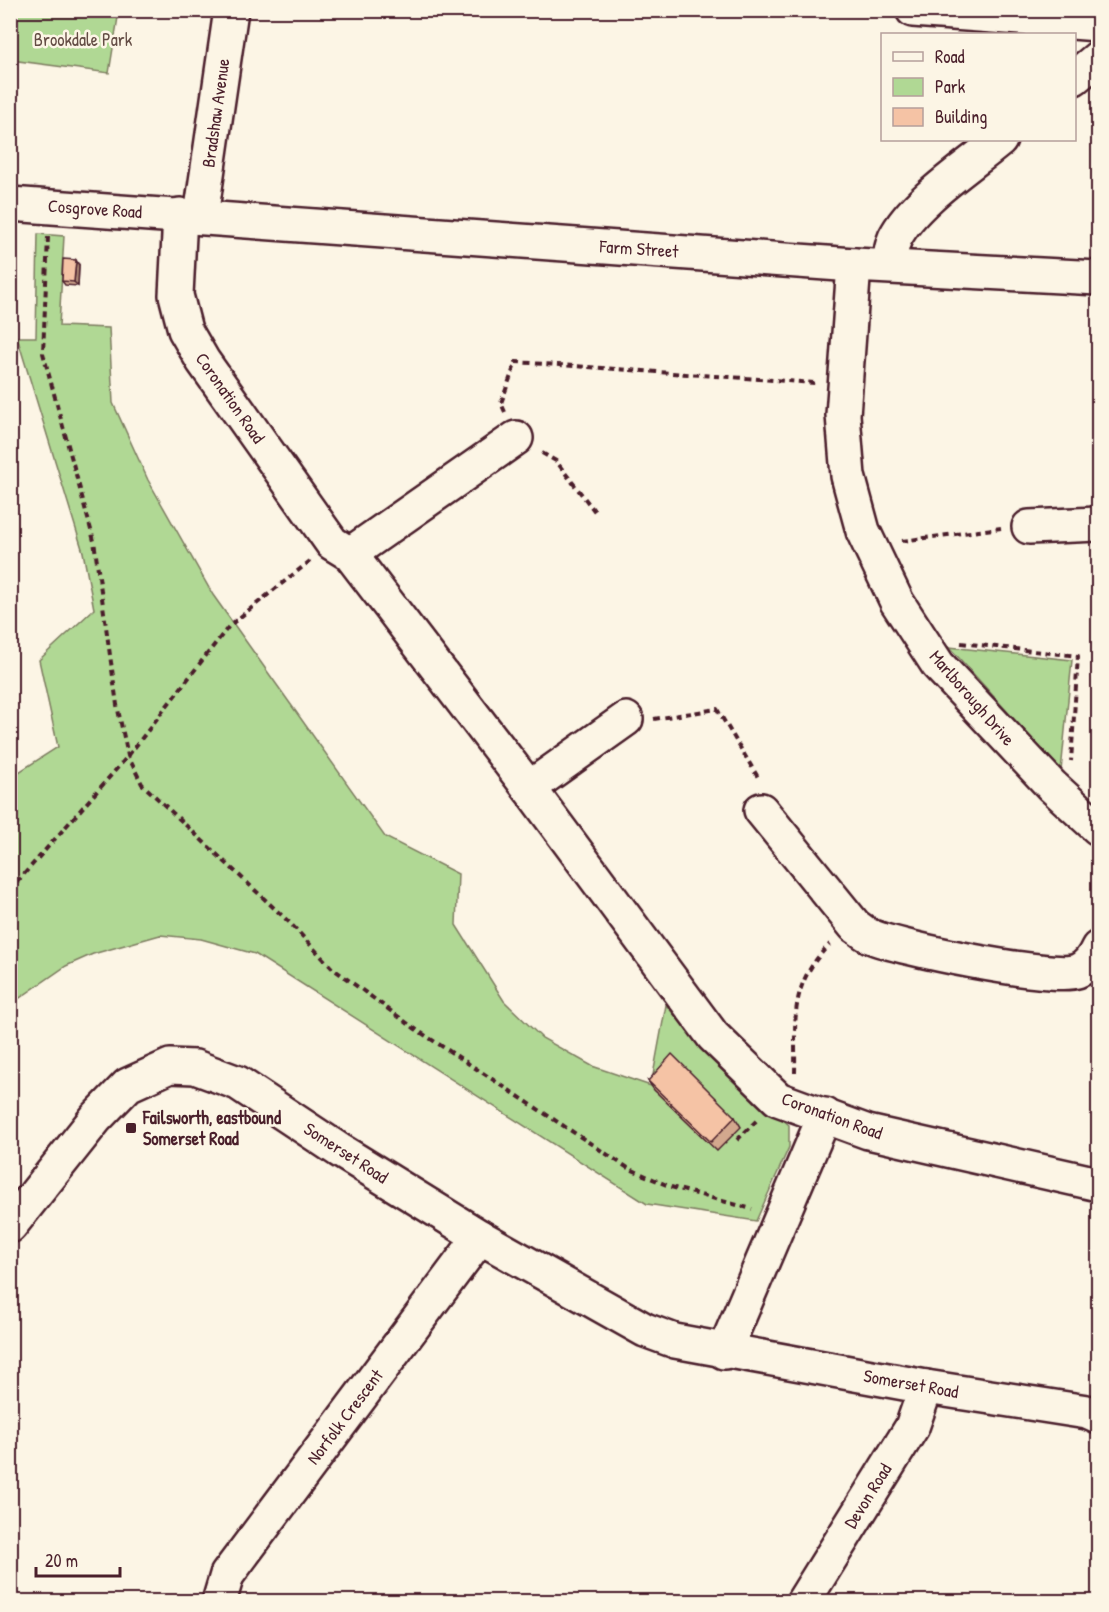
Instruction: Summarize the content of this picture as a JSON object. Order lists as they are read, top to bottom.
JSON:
{
  "streets": {
    "street": [
      "Bradshaw Avenue",
      "Cosgrove Road",
      "Farm Street",
      "Coronation Road",
      "Marlborough Drive",
      "Somerset Road",
      "Norfolk Crescent",
      "Devon Road"
    ]
  },
  "crossings": [
    ["Bradshaw Avenue", "Cosgrove Road"],
    ["Bradshaw Avenue", "Farm Street"],
    ["Bradshaw Avenue", "Coronation Road"],
    ["Cosgrove Road", "Farm Street"],
    ["Cosgrove Road", "Coronation Road"],
    ["Farm Street", "Coronation Road"],
    ["Farm Street", "Marlborough Drive"],
    ["Somerset Road", "Norfolk Crescent"],
    ["Somerset Road", "Devon Road"]
  ],
  "parks": ["Brookdale Park"],
  "places": {
    "transit": ["Failsworth, eastbound Somerset Road"]
  },
  "legend": ["Road", "Park", "Building"],
  "scale_bar": "20 m"
}
